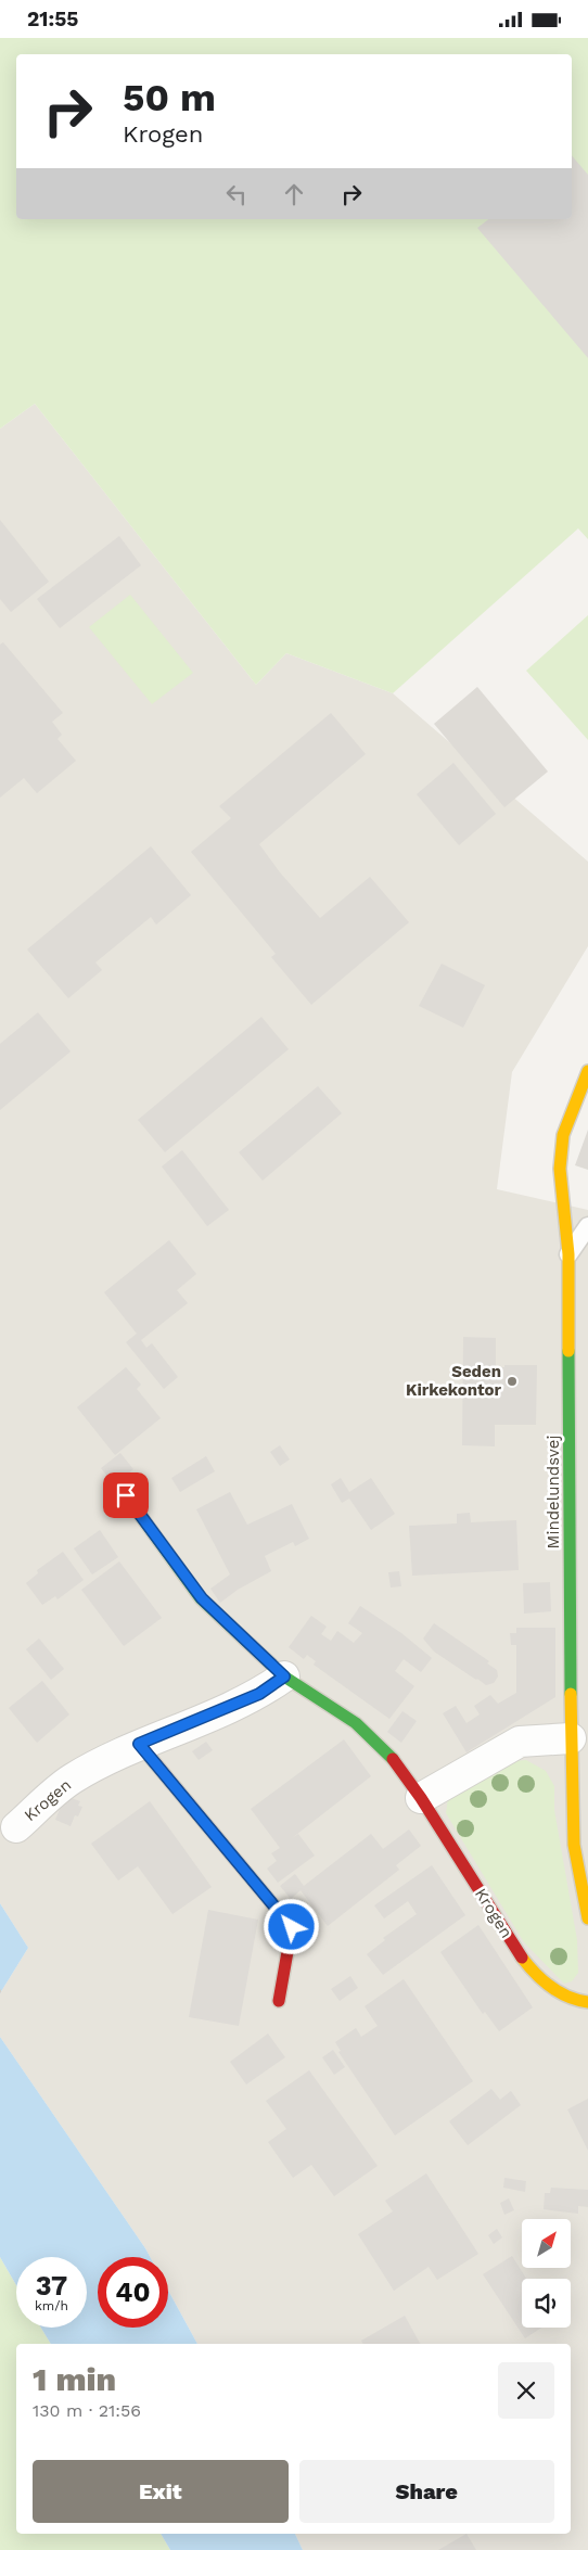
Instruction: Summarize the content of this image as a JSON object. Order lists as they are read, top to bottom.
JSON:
{
  "streets": {
    "street": ["Mindelundsvej", "Krogen"]
  },
  "places": ["Seden Kirkekontor"],
  "north": "top right",
  "page": {
    "status": "21:55",
    "turn": ["50 m", "Krogen"],
    "speed": "37 km/h",
    "limit": "40",
    "heading": ["1 min", "130 m · 21:56"],
    "buttons": ["Exit", "Share"]
  }
}
